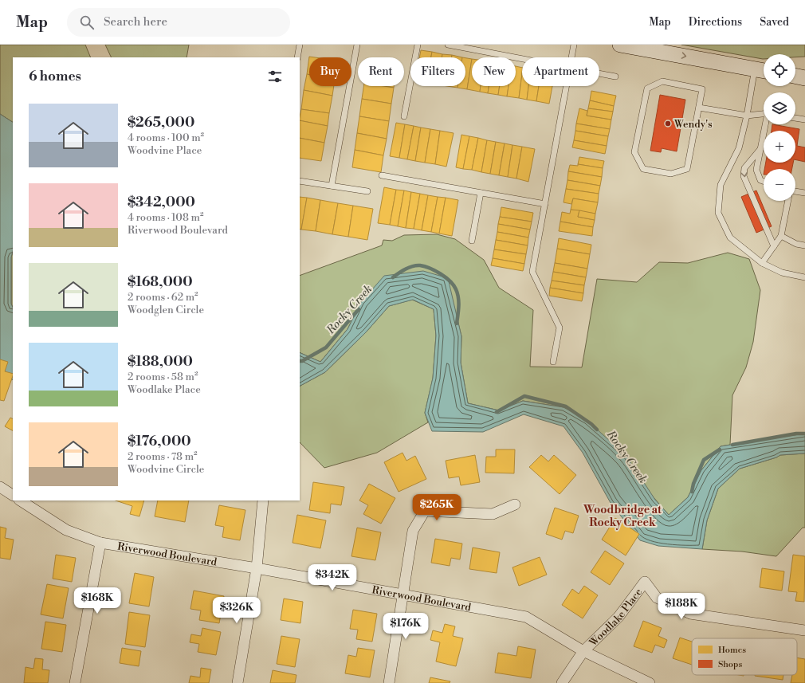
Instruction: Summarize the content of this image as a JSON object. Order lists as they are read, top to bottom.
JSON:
{
  "streets": {
    "street": ["Riverwood Boulevard", "Woodlake Place"]
  },
  "crossings": [
    ["Riverwood Boulevard", "Woodlake Place"]
  ],
  "districts": ["Woodbridge at Rocky Creek"],
  "water": ["Rocky Creek"],
  "places": ["Wendy's"],
  "legend": ["Homes", "Shops"],
  "page": {
    "header": "Map",
    "search": "Search here",
    "nav": ["Map", "Directions", "Saved"],
    "map_buttons": ["+", "−"],
    "chip": [
      "Buy",
      "Rent",
      "Filters",
      "New",
      "Apartment"
    ],
    "heading": "6 homes",
    "list": [
      {
        "name": "$265,000",
        "note": "4 rooms · 100 m² · Woodvine Place"
      },
      {
        "name": "$342,000",
        "note": "4 rooms · 108 m² · Riverwood Boulevard"
      },
      {
        "name": "$168,000",
        "note": "2 rooms · 62 m² · Woodglen Circle"
      },
      {
        "name": "$188,000",
        "note": "2 rooms · 58 m² · Woodlake Place"
      },
      {
        "name": "$176,000",
        "note": "2 rooms · 78 m² · Woodvine Circle"
      }
    ],
    "price": [
      "$265K",
      "$342K",
      "$168K",
      "$188K",
      "$326K",
      "$176K"
    ]
  }
}
